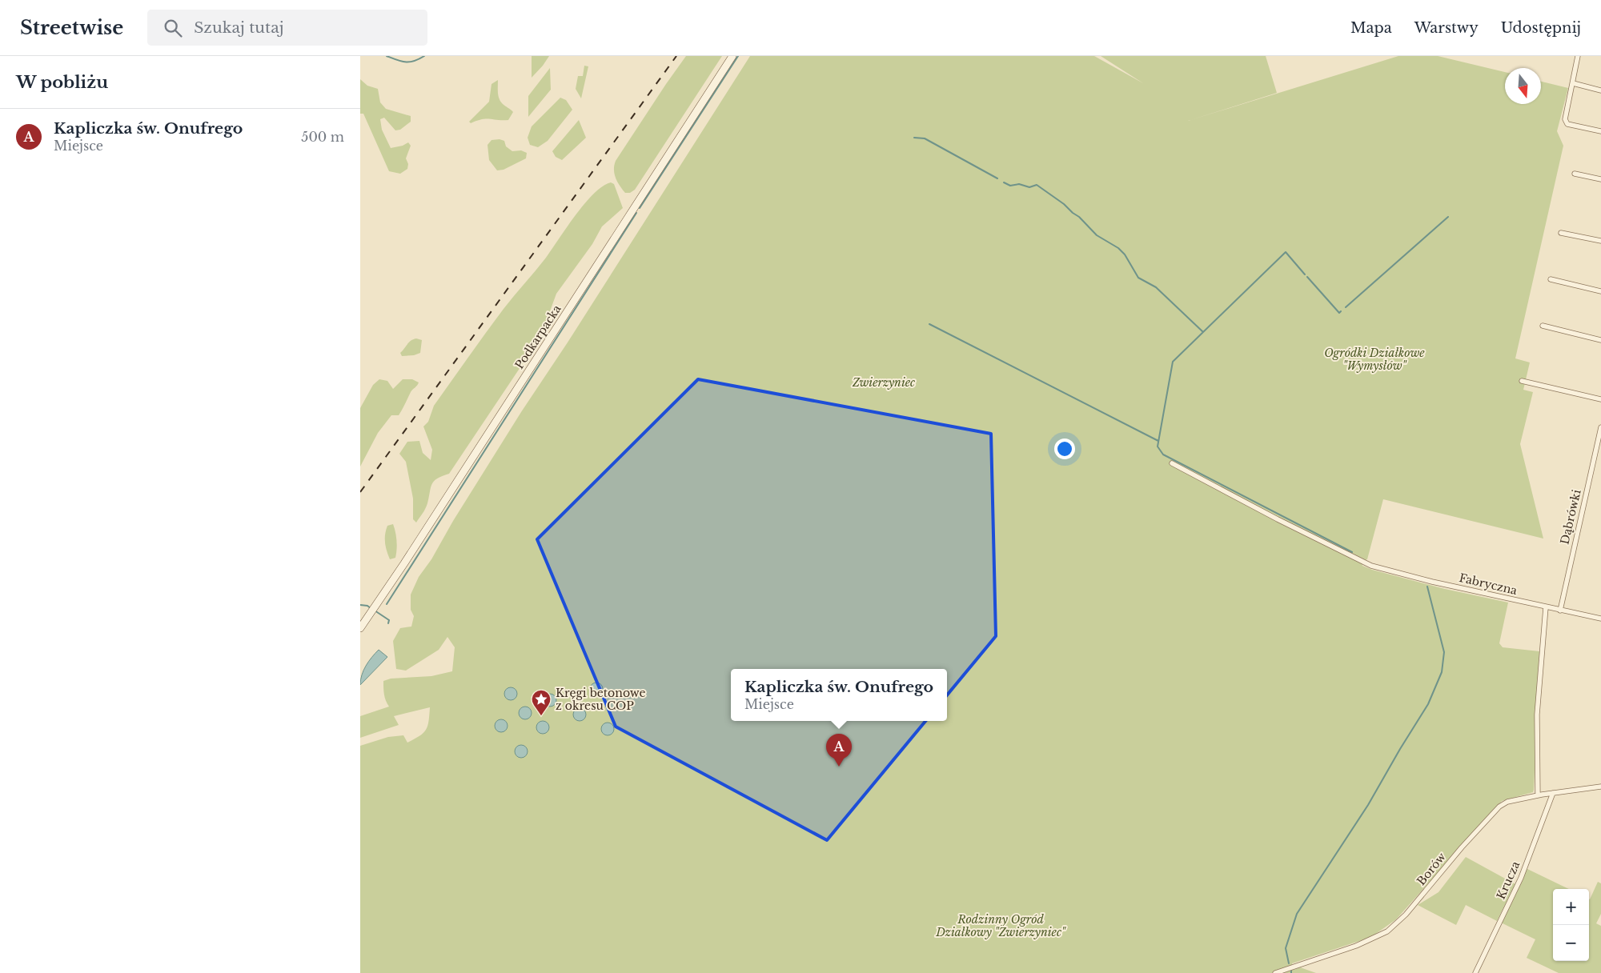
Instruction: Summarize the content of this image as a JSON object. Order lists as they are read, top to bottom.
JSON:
{
  "streets": {
    "main road": ["Podkarpacka"],
    "street": [
      "Dąbrówki",
      "Fabryczna",
      "Borów",
      "Krucza"
    ]
  },
  "crossings": [
    ["Dąbrówki", "Fabryczna"],
    ["Borów", "Krucza"]
  ],
  "parks": ["Ogródki Działkowe \"Wymysłów\"", "Zwierzyniec", "Rodzinny Ogród Działkowy \"Zwierzyniec\""],
  "places": {
    "place": ["Kręgi betonowe z okresu COP"]
  },
  "north": "bottom",
  "page": {
    "header": "Streetwise",
    "search": "Szukaj tutaj",
    "nav": ["Mapa", "Warstwy", "Udostępnij"],
    "heading": "W pobliżu",
    "list": [
      {
        "mark": "A",
        "name": "Kapliczka św. Onufrego",
        "note": "Miejsce",
        "value": "500 m"
      }
    ],
    "popup": ["Kapliczka św. Onufrego", "Miejsce"],
    "pins": "A",
    "map_buttons": ["+", "−"]
  }
}
